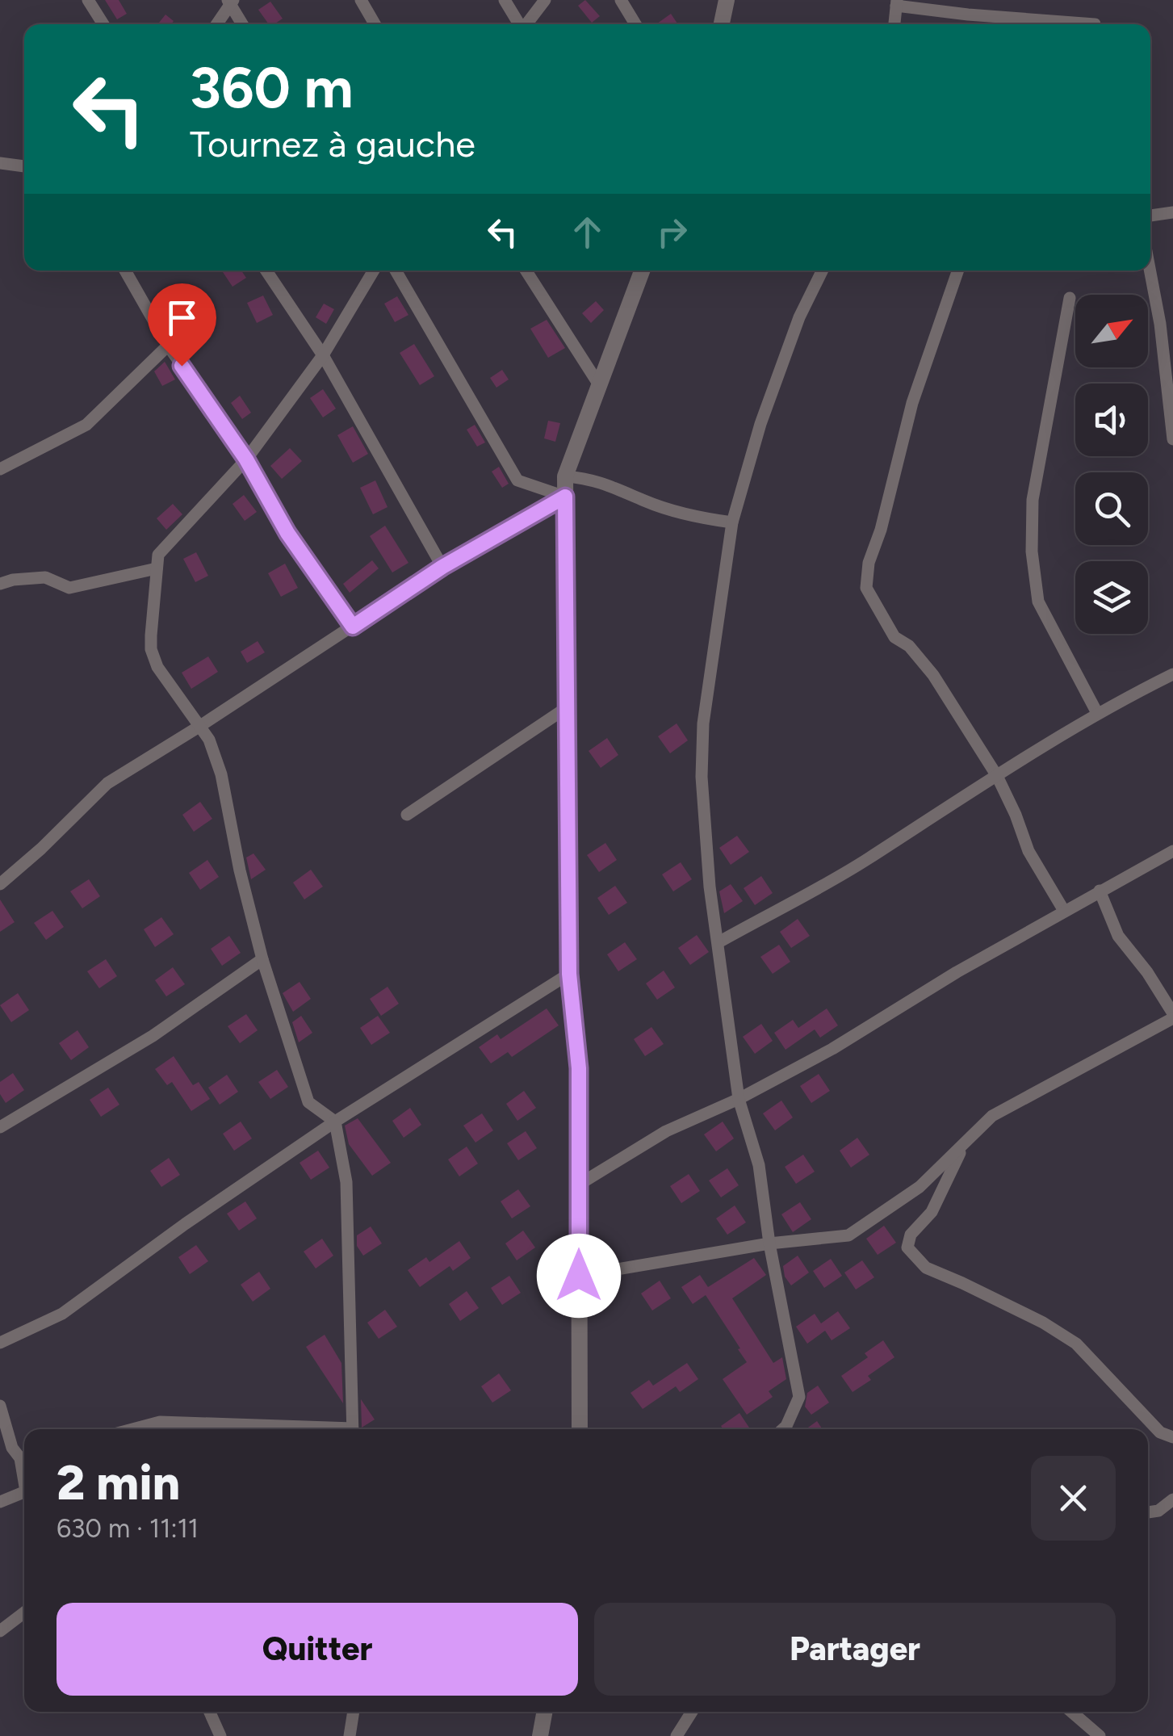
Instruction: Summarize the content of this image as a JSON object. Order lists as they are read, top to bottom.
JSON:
{
  "north": "top right",
  "page": {
    "turn": ["360 m", "Tournez à gauche"],
    "heading": ["2 min", "630 m · 11:11"],
    "buttons": ["Quitter", "Partager"]
  }
}
